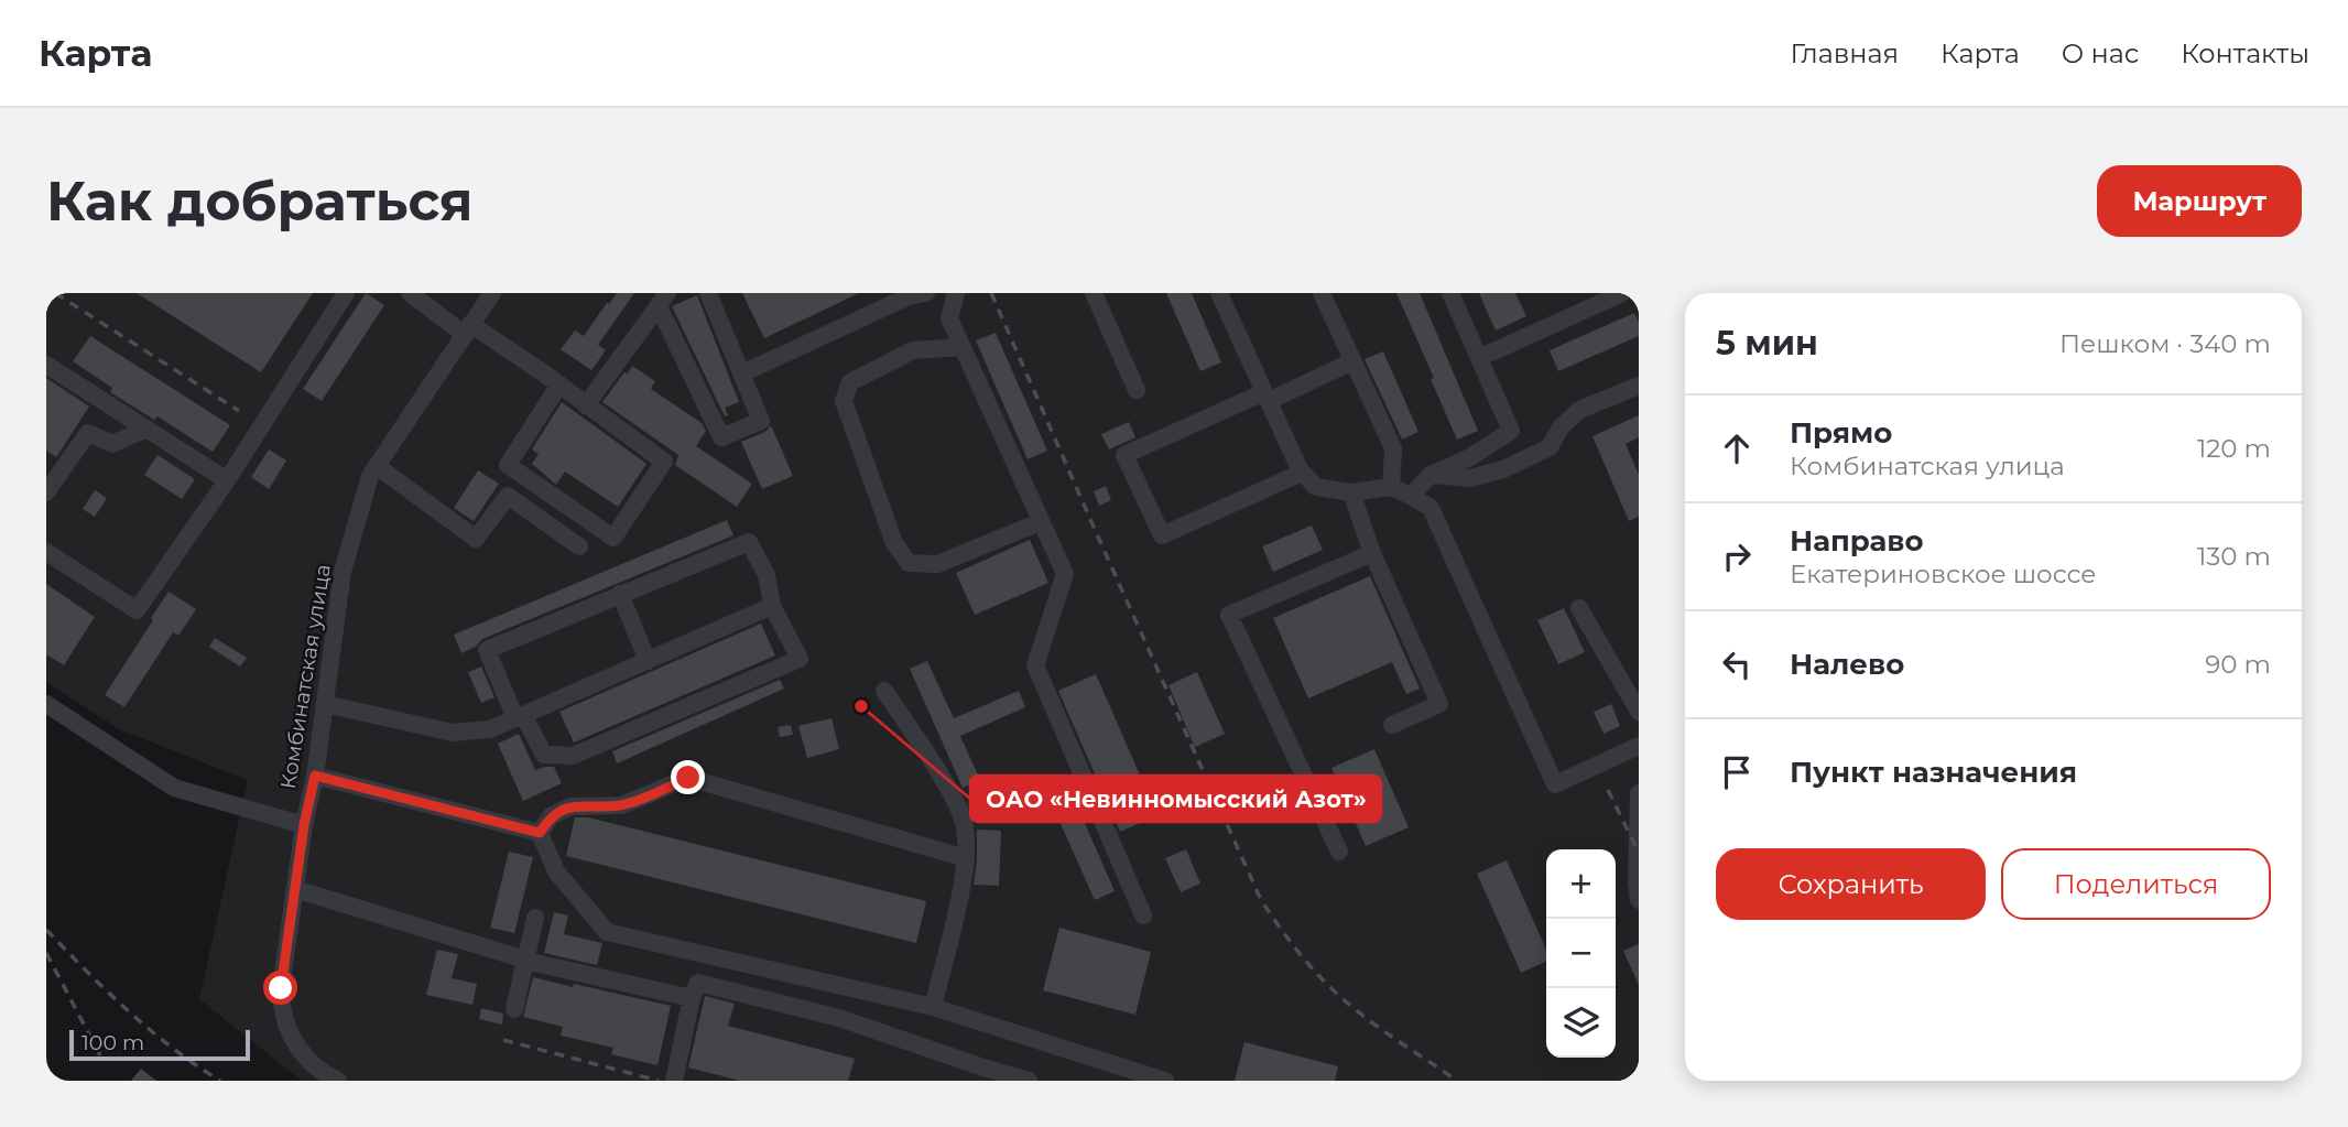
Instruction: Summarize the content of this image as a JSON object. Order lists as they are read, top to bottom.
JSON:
{
  "streets": {
    "street": ["Комбинатская улица"]
  },
  "places": ["ОАО «Невинномысский Азот»"],
  "scale_bar": "100 m",
  "page": {
    "header": "Карта",
    "nav": [
      "Главная",
      "Карта",
      "О нас",
      "Контакты"
    ],
    "buttons": [
      "Маршрут",
      ["Сохранить", "Поделиться"]
    ],
    "title": "Как добраться",
    "heading": ["5 мин", "Пешком · 340 m"],
    "list": [
      ["Прямо", "Комбинатская улица", "120 m"],
      ["Направо", "Екатериновское шоссе", "130 m"],
      ["Налево", "90 m"],
      "Пункт назначения"
    ],
    "map_buttons": ["+", "−"],
    "scale": "100 m"
  }
}
